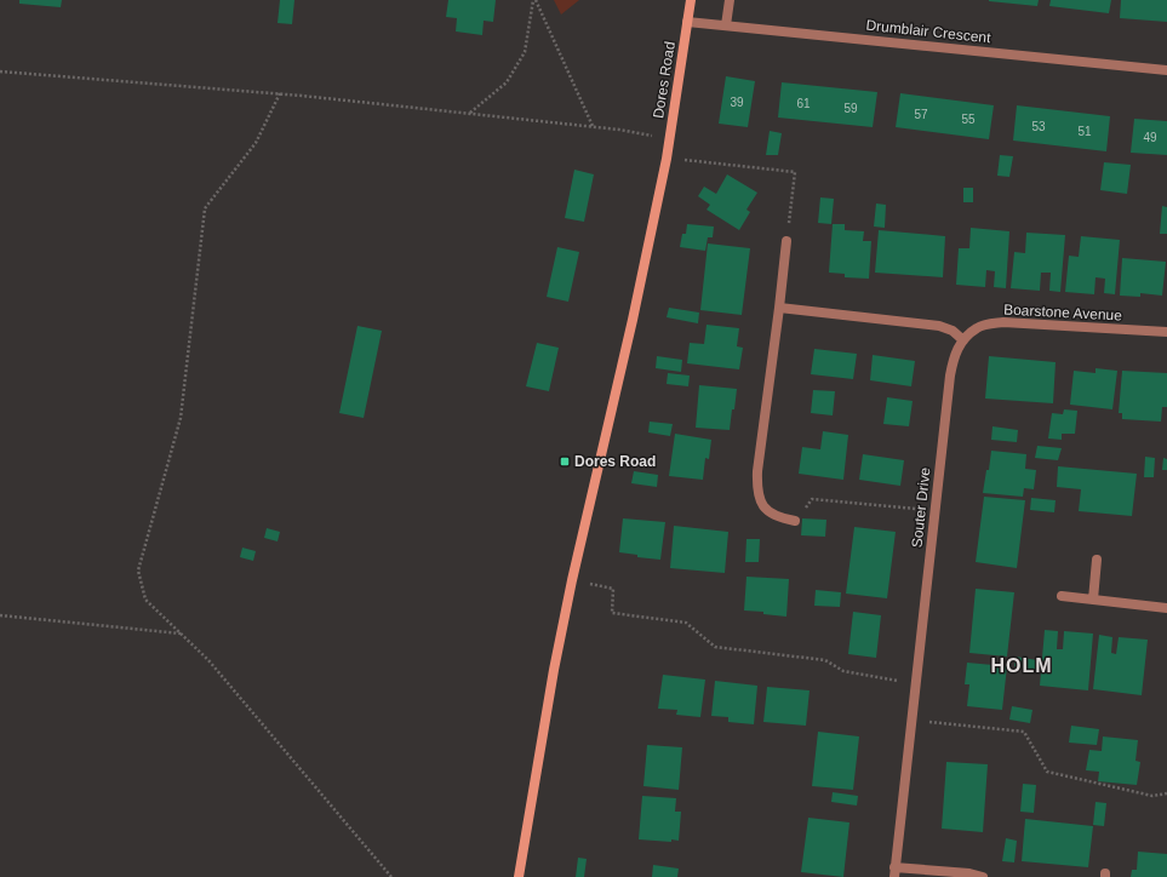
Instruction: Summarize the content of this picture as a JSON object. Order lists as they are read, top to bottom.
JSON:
{
  "streets": {
    "main road": ["Dores Road"],
    "street": ["Drumblair Crescent", "Boarstone Avenue", "Souter Drive"]
  },
  "crossings": [
    ["Drumblair Crescent", "Dores Road"],
    ["Boarstone Avenue", "Souter Drive"]
  ],
  "districts": ["HOLM"],
  "places": {
    "transit": ["Dores Road"]
  },
  "house_numbers": [
    "39",
    "61",
    "59",
    "57",
    "55",
    "53",
    "51",
    "49"
  ]
}
